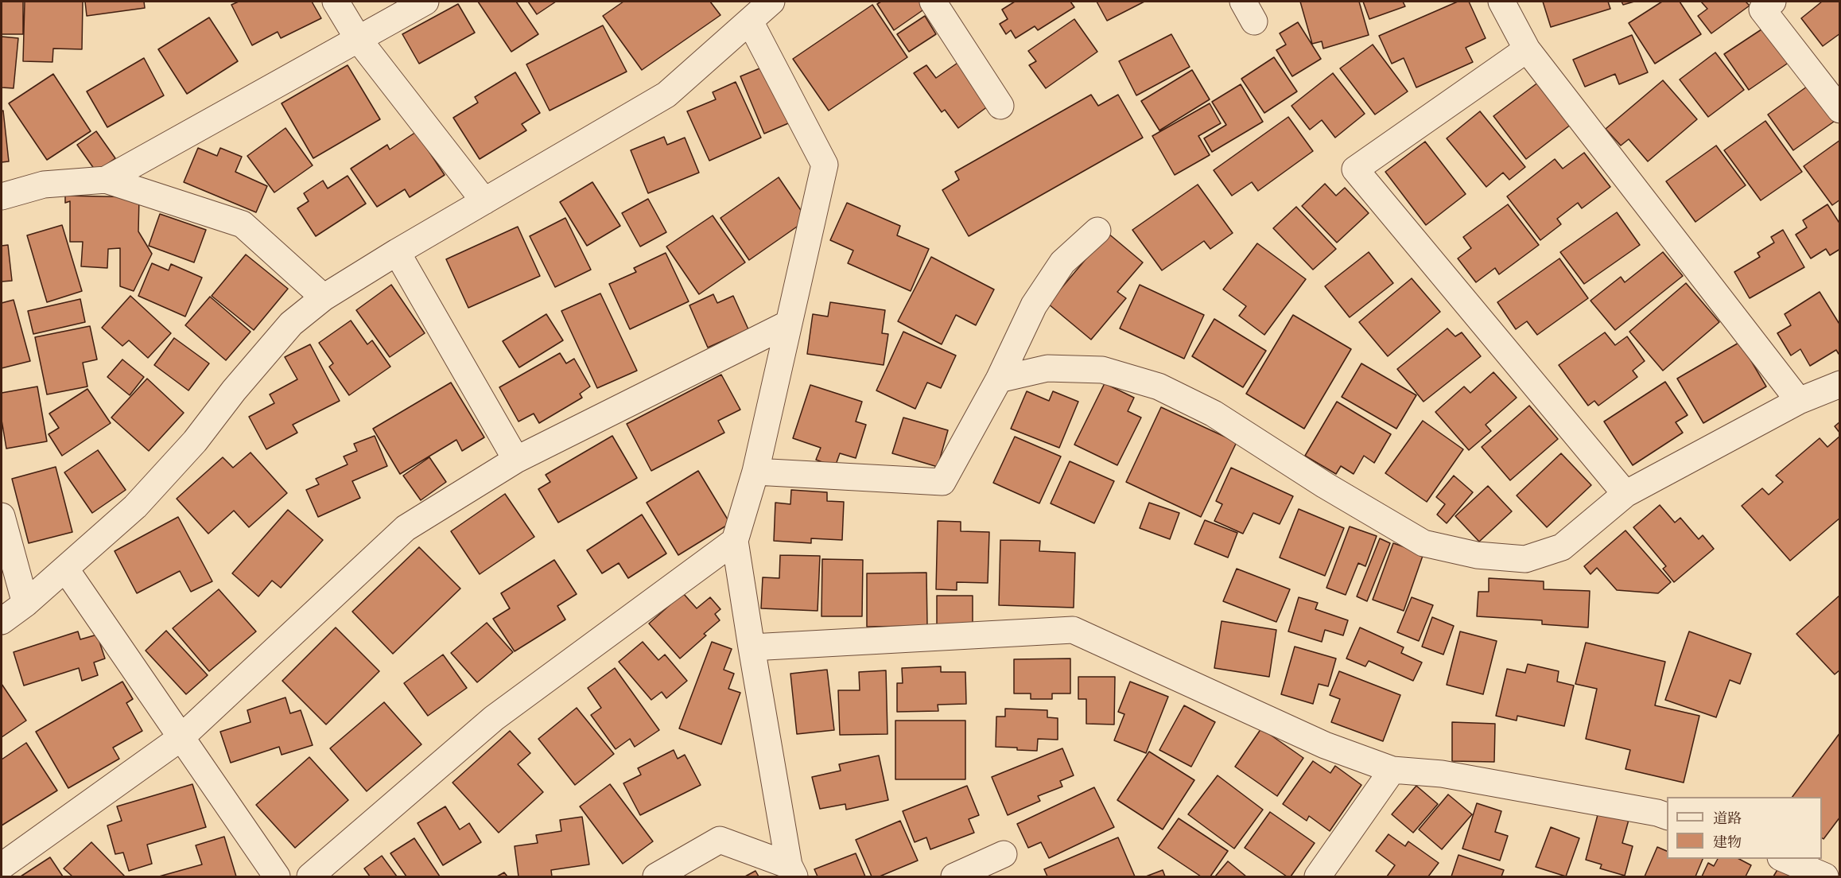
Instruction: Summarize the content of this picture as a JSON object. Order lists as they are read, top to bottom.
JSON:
{
  "legend": ["道路", "建物"]
}
